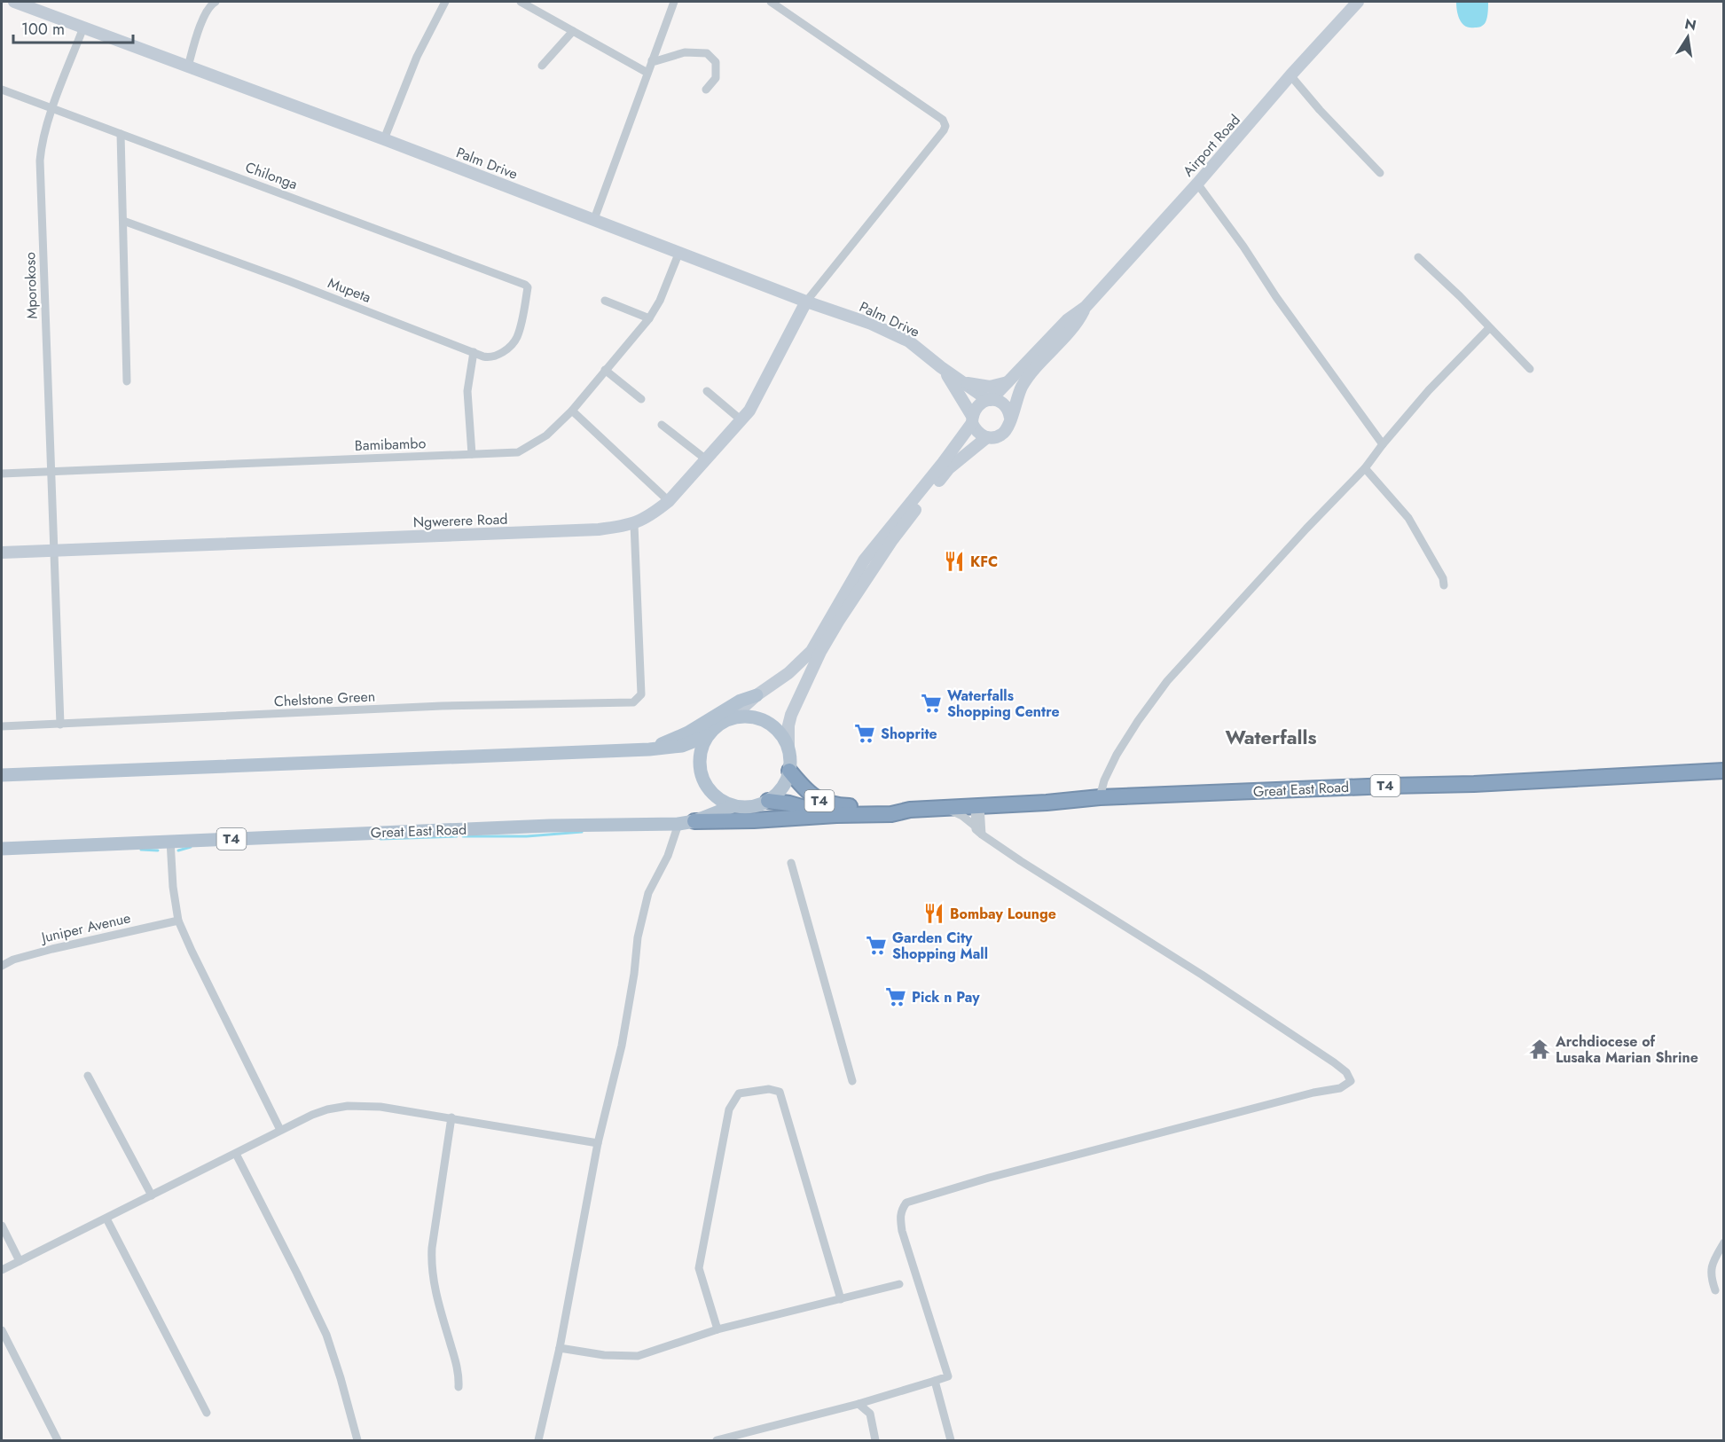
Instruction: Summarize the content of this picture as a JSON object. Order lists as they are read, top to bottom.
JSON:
{
  "streets": {
    "highway": ["T4", "Great East Road"],
    "street": [
      "Airport Road",
      "Palm Drive",
      "Chilonga",
      "Mporokoso",
      "Mupeta",
      "Bamibambo",
      "Ngwerere Road",
      "Chelstone Green",
      "Juniper Avenue"
    ]
  },
  "crossings": [
    ["Airport Road", "Palm Drive"],
    ["Palm Drive", "Mporokoso"],
    ["Palm Drive", "Bamibambo"],
    ["Palm Drive", "Ngwerere Road"],
    ["Chilonga", "Mporokoso"],
    ["Chilonga", "Mupeta"],
    ["Mporokoso", "Bamibambo"],
    ["Mporokoso", "Ngwerere Road"],
    ["Mporokoso", "Chelstone Green"],
    ["Ngwerere Road", "Chelstone Green"],
    ["T4", "Great East Road"]
  ],
  "districts": ["Waterfalls"],
  "places": {
    "restaurant": ["KFC", "Bombay Lounge"],
    "supermarket": [
      "Waterfalls Shopping Centre",
      "Shoprite",
      "Garden City Shopping Mall",
      "Pick n Pay"
    ],
    "temple": ["Archdiocese of Lusaka Marian Shrine"]
  },
  "scale_bar": "100 m",
  "north": "top"
}
